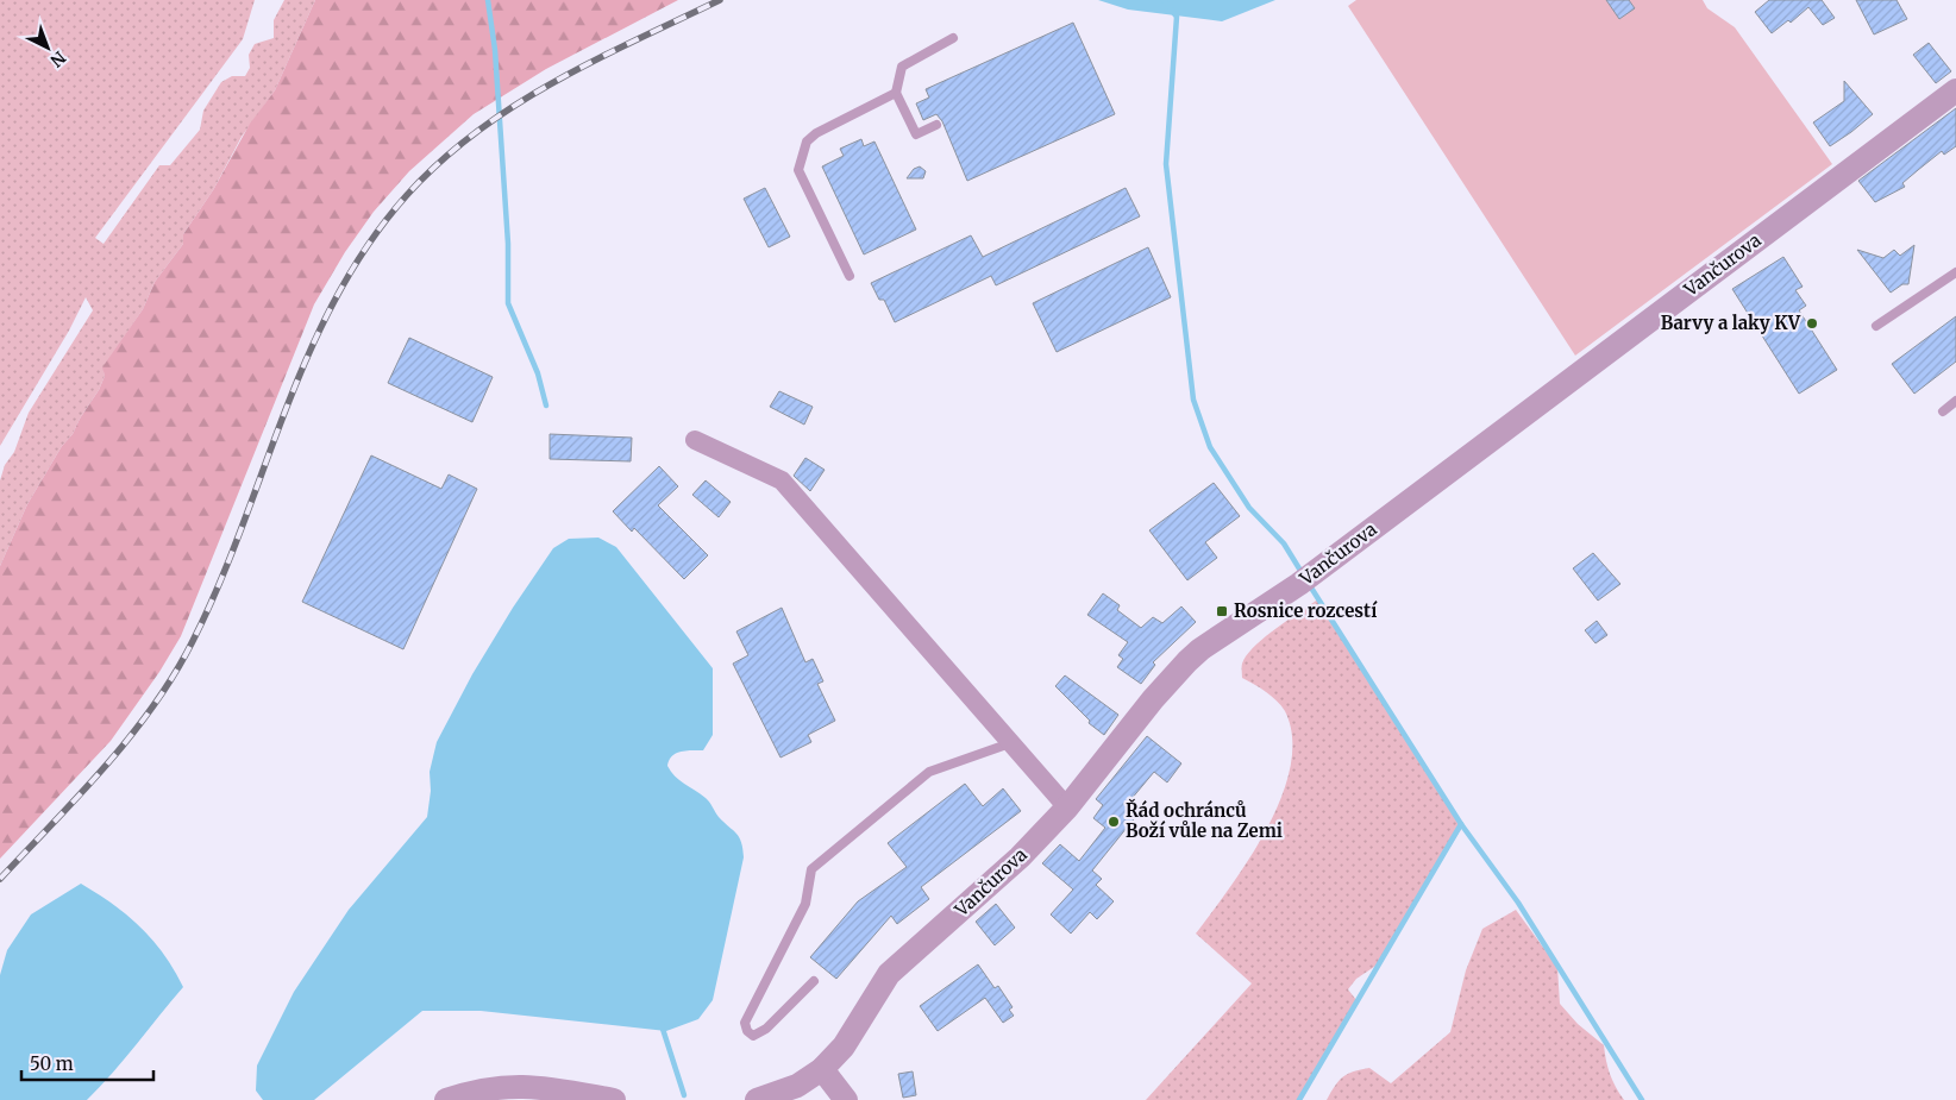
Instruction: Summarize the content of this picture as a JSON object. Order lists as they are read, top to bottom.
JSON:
{
  "streets": {
    "street": ["Vančurova"]
  },
  "places": {
    "other": ["Barvy a laky KV", "Řád ochránců Boží vůle na Zemi"],
    "transit": ["Rosnice rozcestí"]
  },
  "scale_bar": "50 m",
  "north": "bottom right"
}
